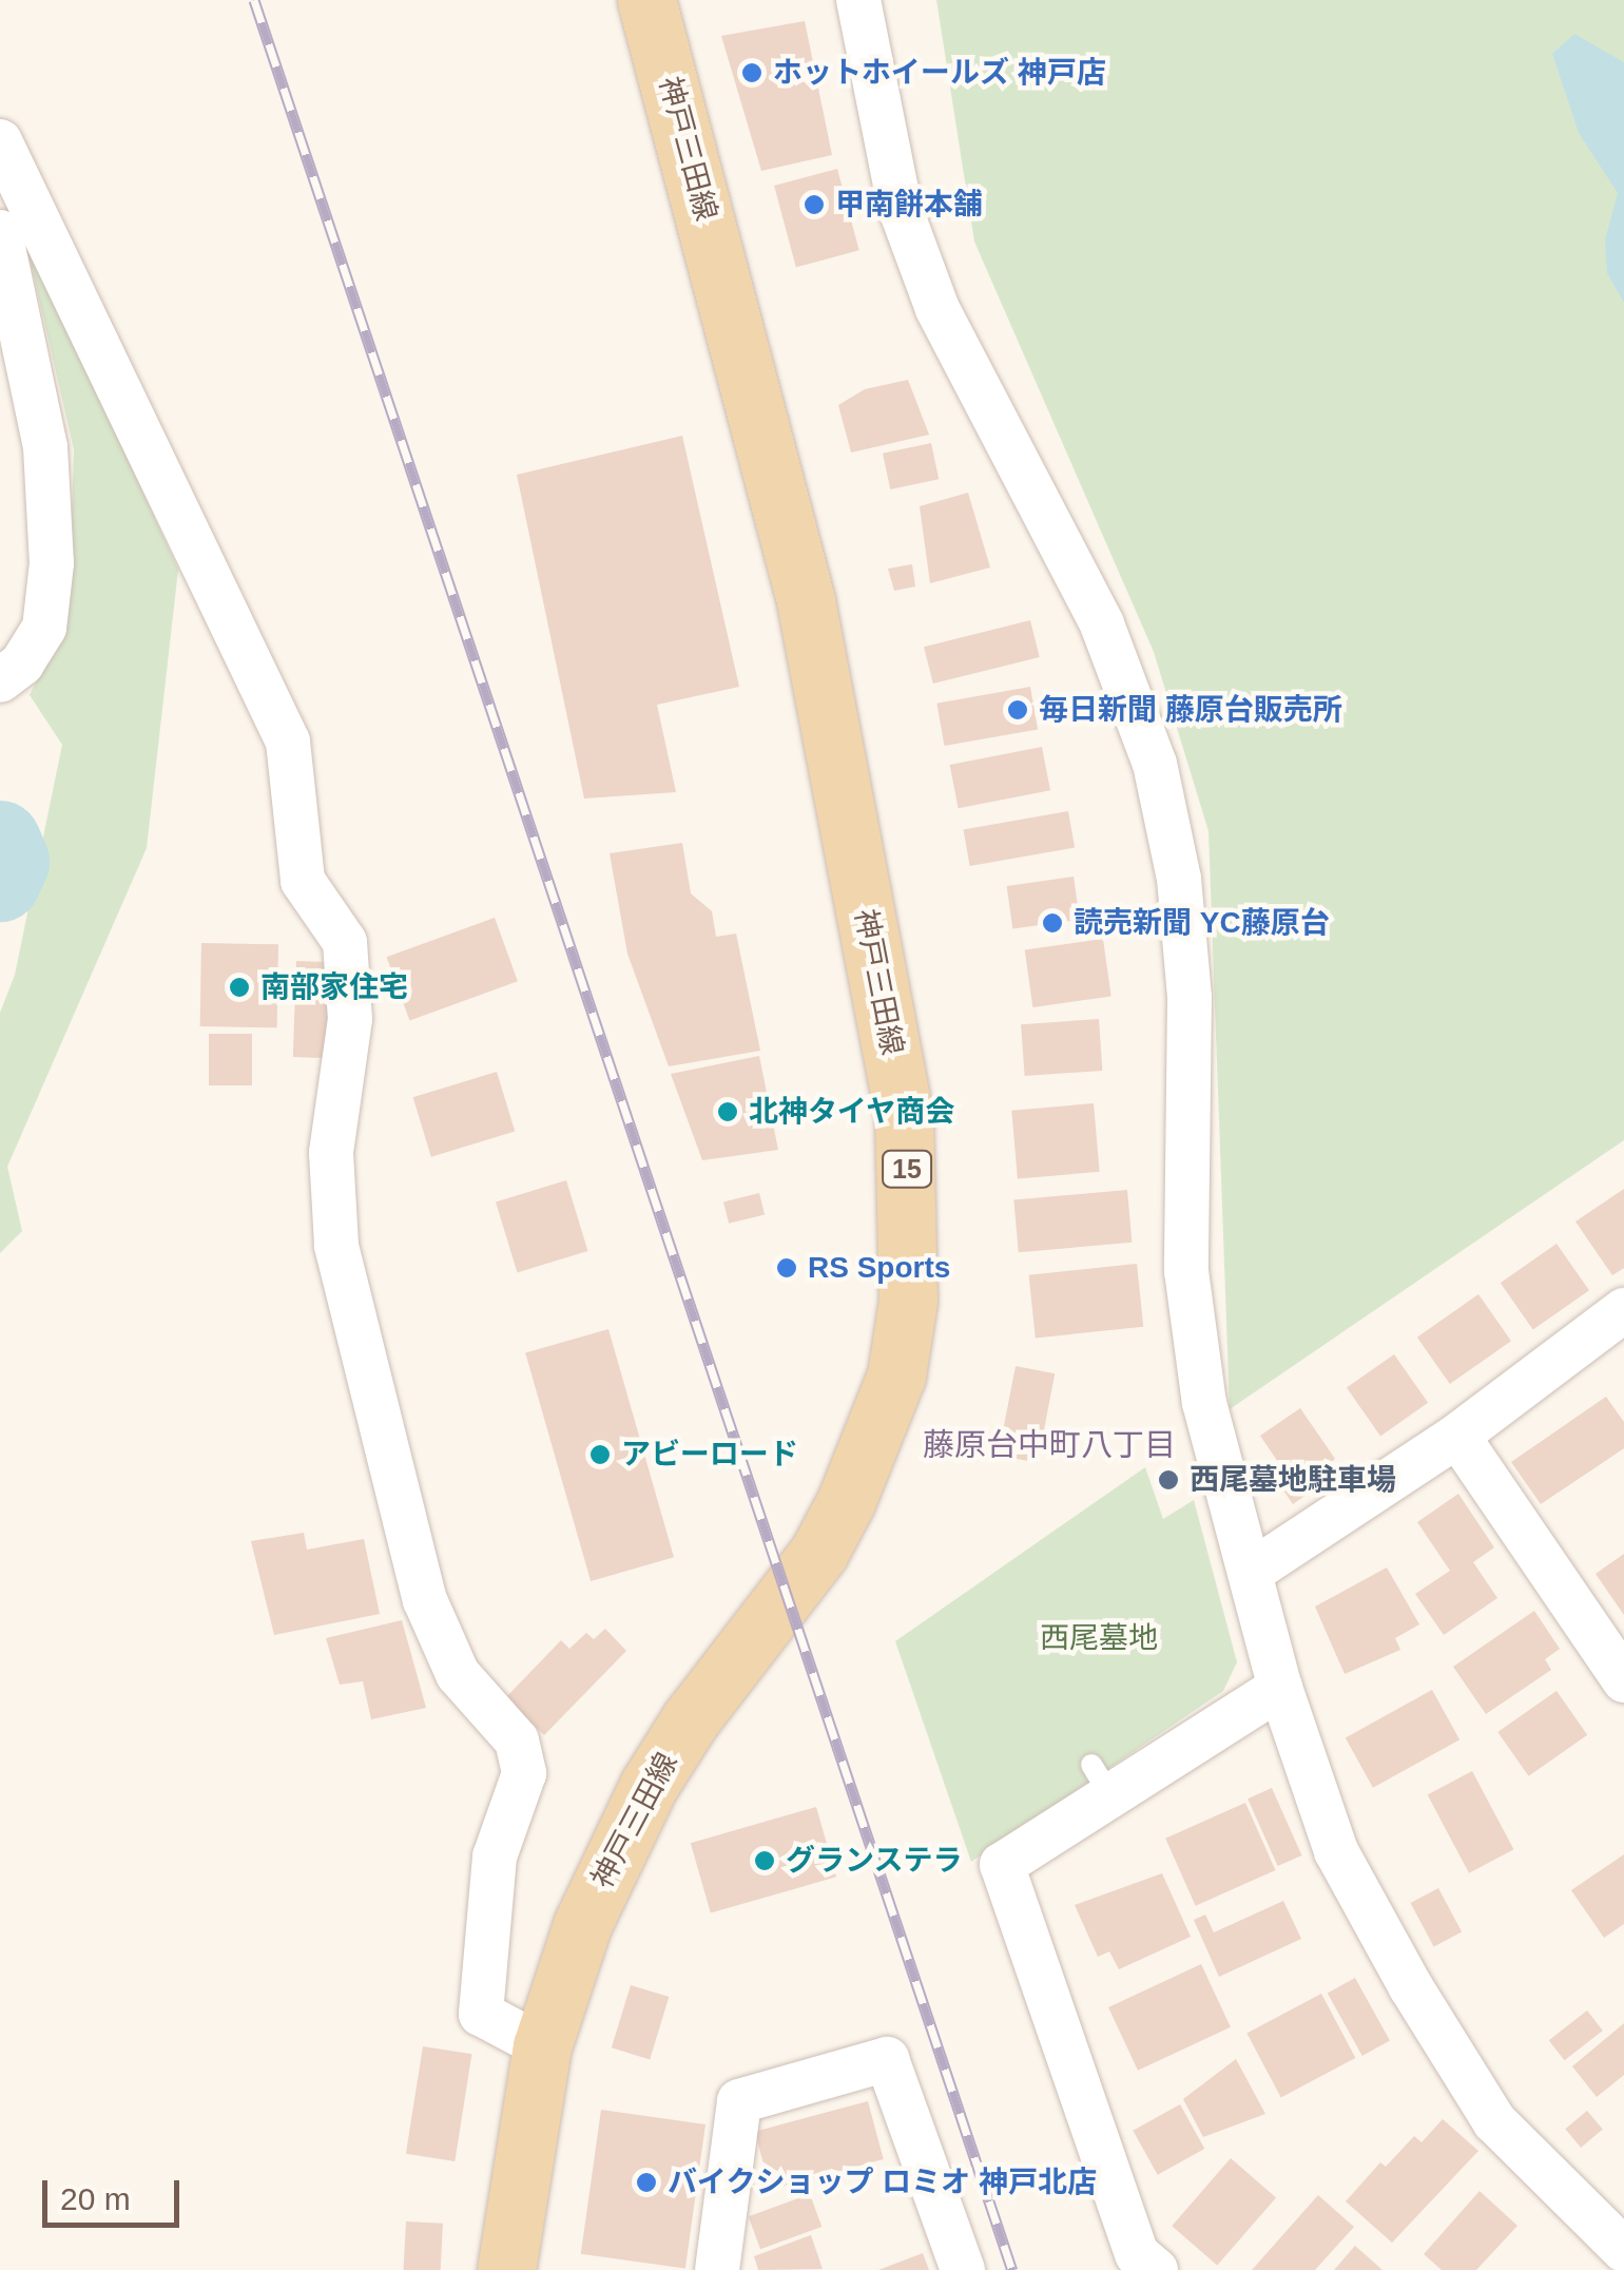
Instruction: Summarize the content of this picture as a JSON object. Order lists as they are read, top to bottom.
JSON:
{
  "streets": {
    "main road": ["神戸三田線", "15"]
  },
  "districts": ["藤原台中町八丁目"],
  "parks": ["西尾墓地"],
  "places": [
    "ホットホイールズ 神戸店",
    "甲南餅本舗",
    "毎日新聞 藤原台販売所",
    "読売新聞 YC藤原台",
    "南部家住宅",
    "北神タイヤ商会",
    "RS Sports",
    "アビーロード",
    "西尾墓地駐車場",
    "グランステラ",
    "バイクショップ ロミオ 神戸北店"
  ],
  "scale_bar": "20 m"
}
